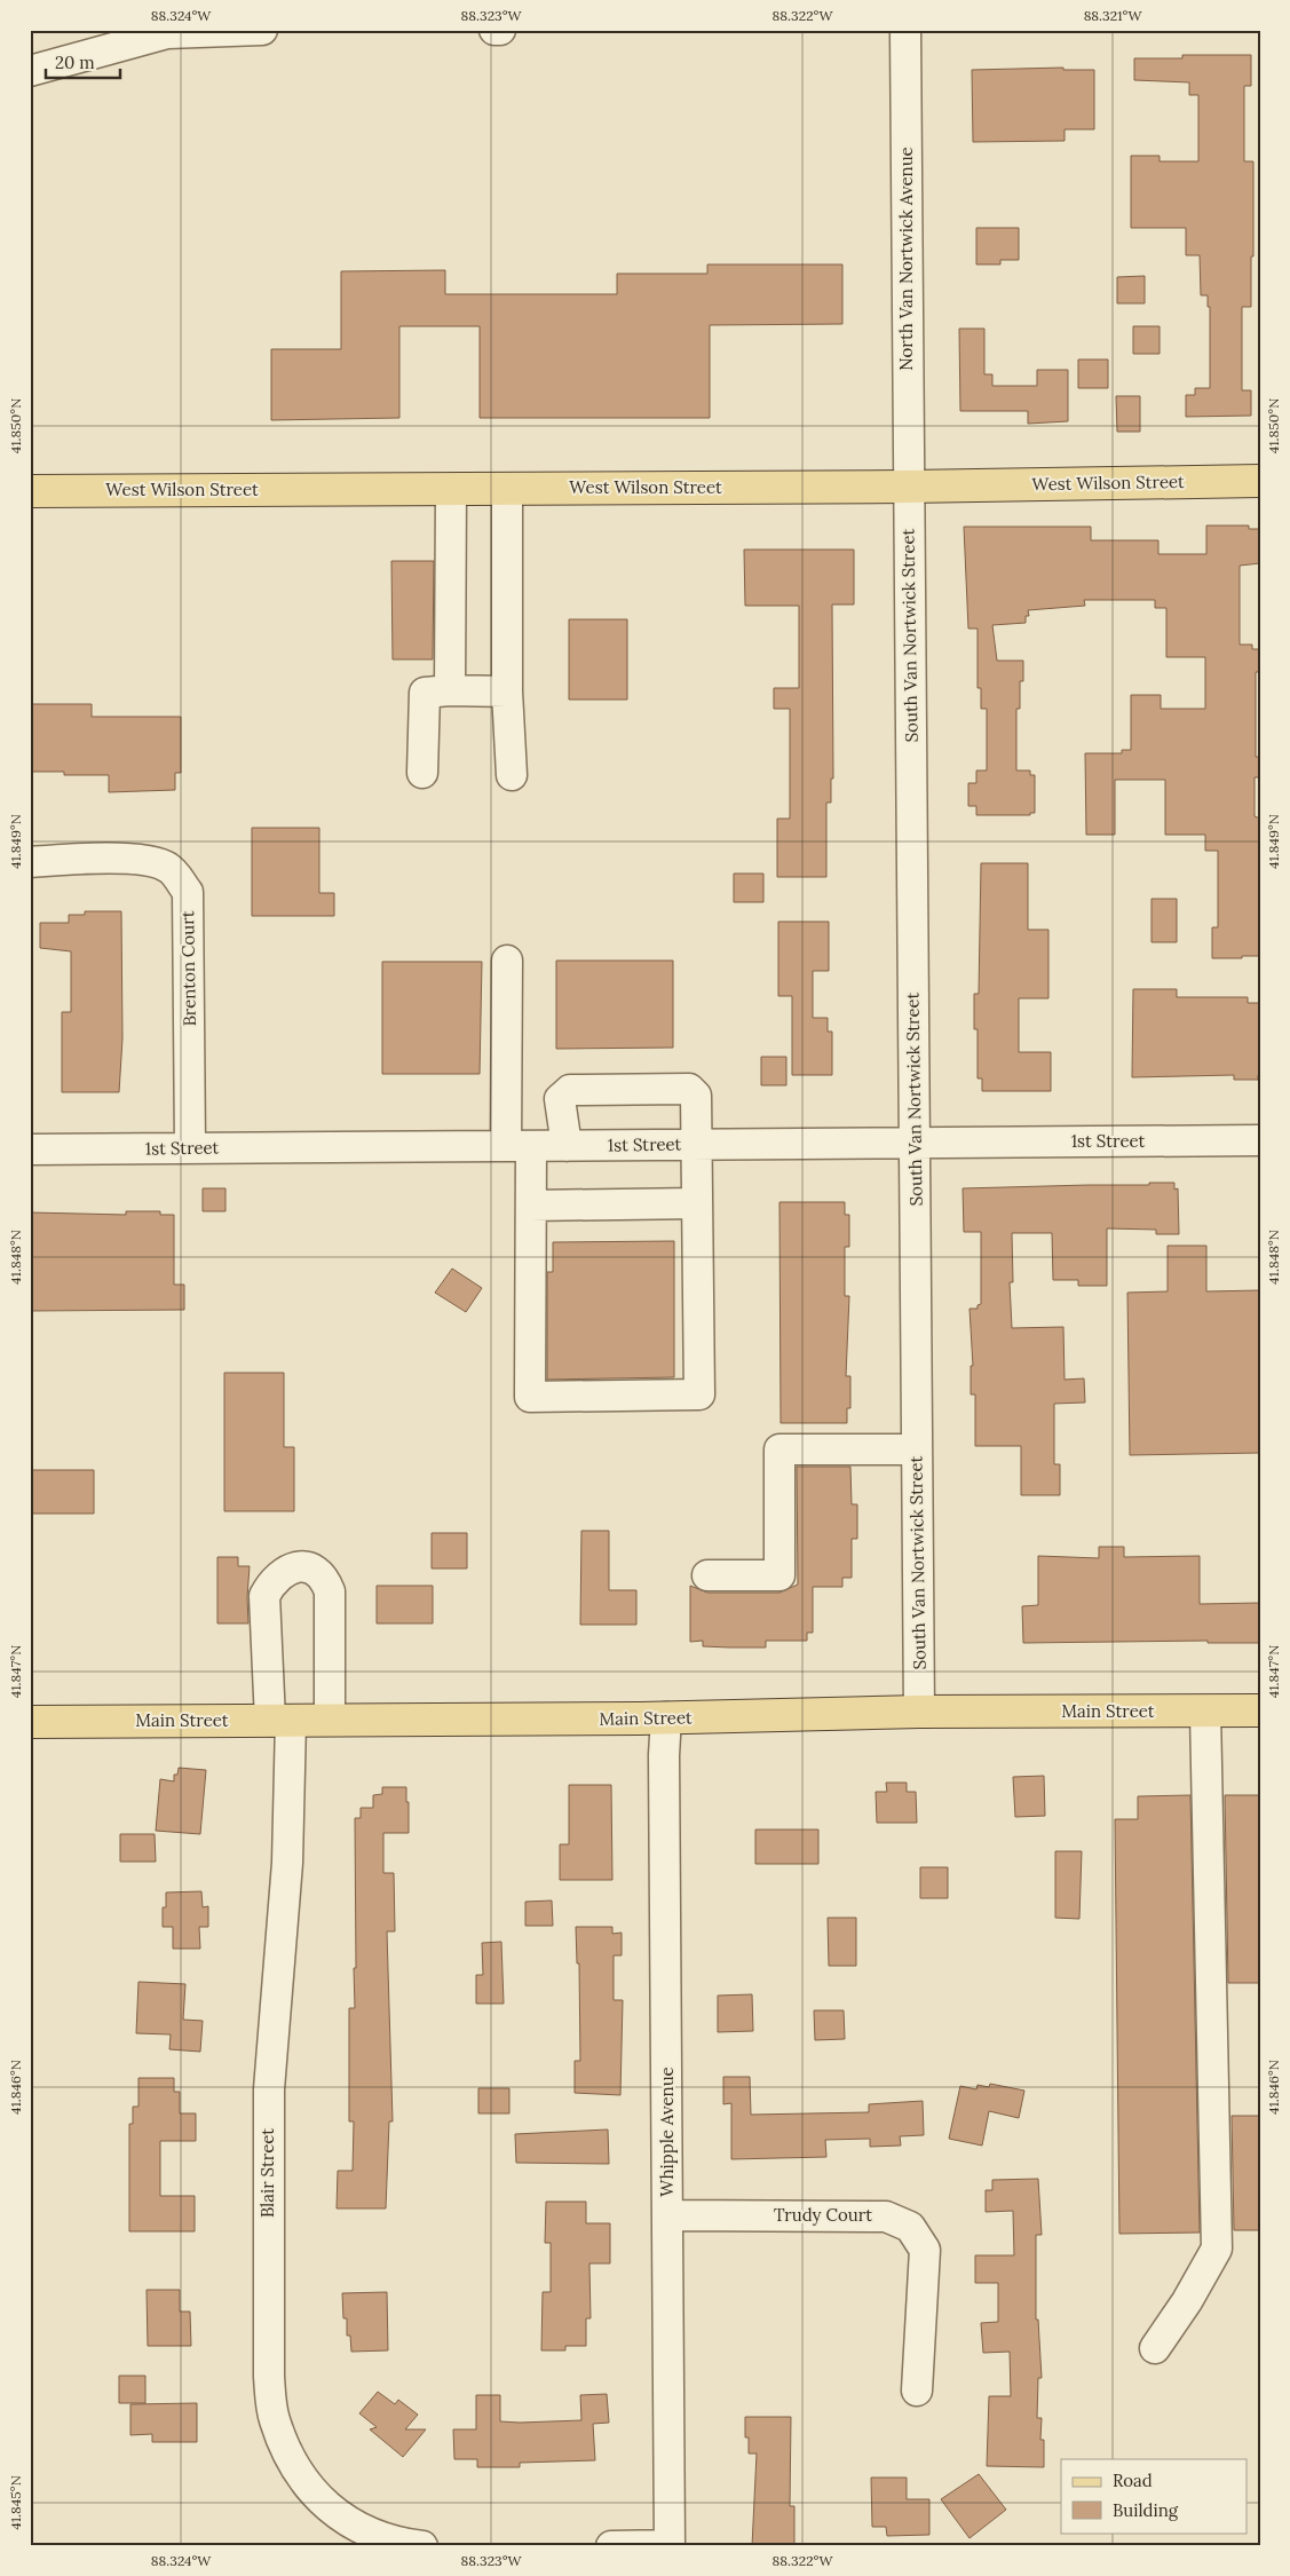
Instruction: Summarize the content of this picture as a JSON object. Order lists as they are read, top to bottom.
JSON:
{
  "streets": {
    "main road": ["West Wilson Street", "Main Street"],
    "street": [
      "North Van Nortwick Avenue",
      "South Van Nortwick Street",
      "Brenton Court",
      "1st Street",
      "Whipple Avenue",
      "Blair Street",
      "Trudy Court"
    ]
  },
  "crossings": [
    ["North Van Nortwick Avenue", "West Wilson Street"],
    ["North Van Nortwick Avenue", "South Van Nortwick Street"],
    ["West Wilson Street", "South Van Nortwick Street"],
    ["South Van Nortwick Street", "1st Street"],
    ["South Van Nortwick Street", "Main Street"],
    ["Brenton Court", "1st Street"],
    ["Main Street", "Whipple Avenue"],
    ["Main Street", "Blair Street"],
    ["Whipple Avenue", "Trudy Court"]
  ],
  "legend": ["Road", "Building"],
  "scale_bar": "20 m",
  "coordinates": [
    "88.324°W",
    "88.323°W",
    "88.322°W",
    "88.321°W",
    "41.850°N",
    "41.849°N",
    "41.848°N",
    "41.847°N",
    "41.846°N",
    "41.845°N"
  ]
}
